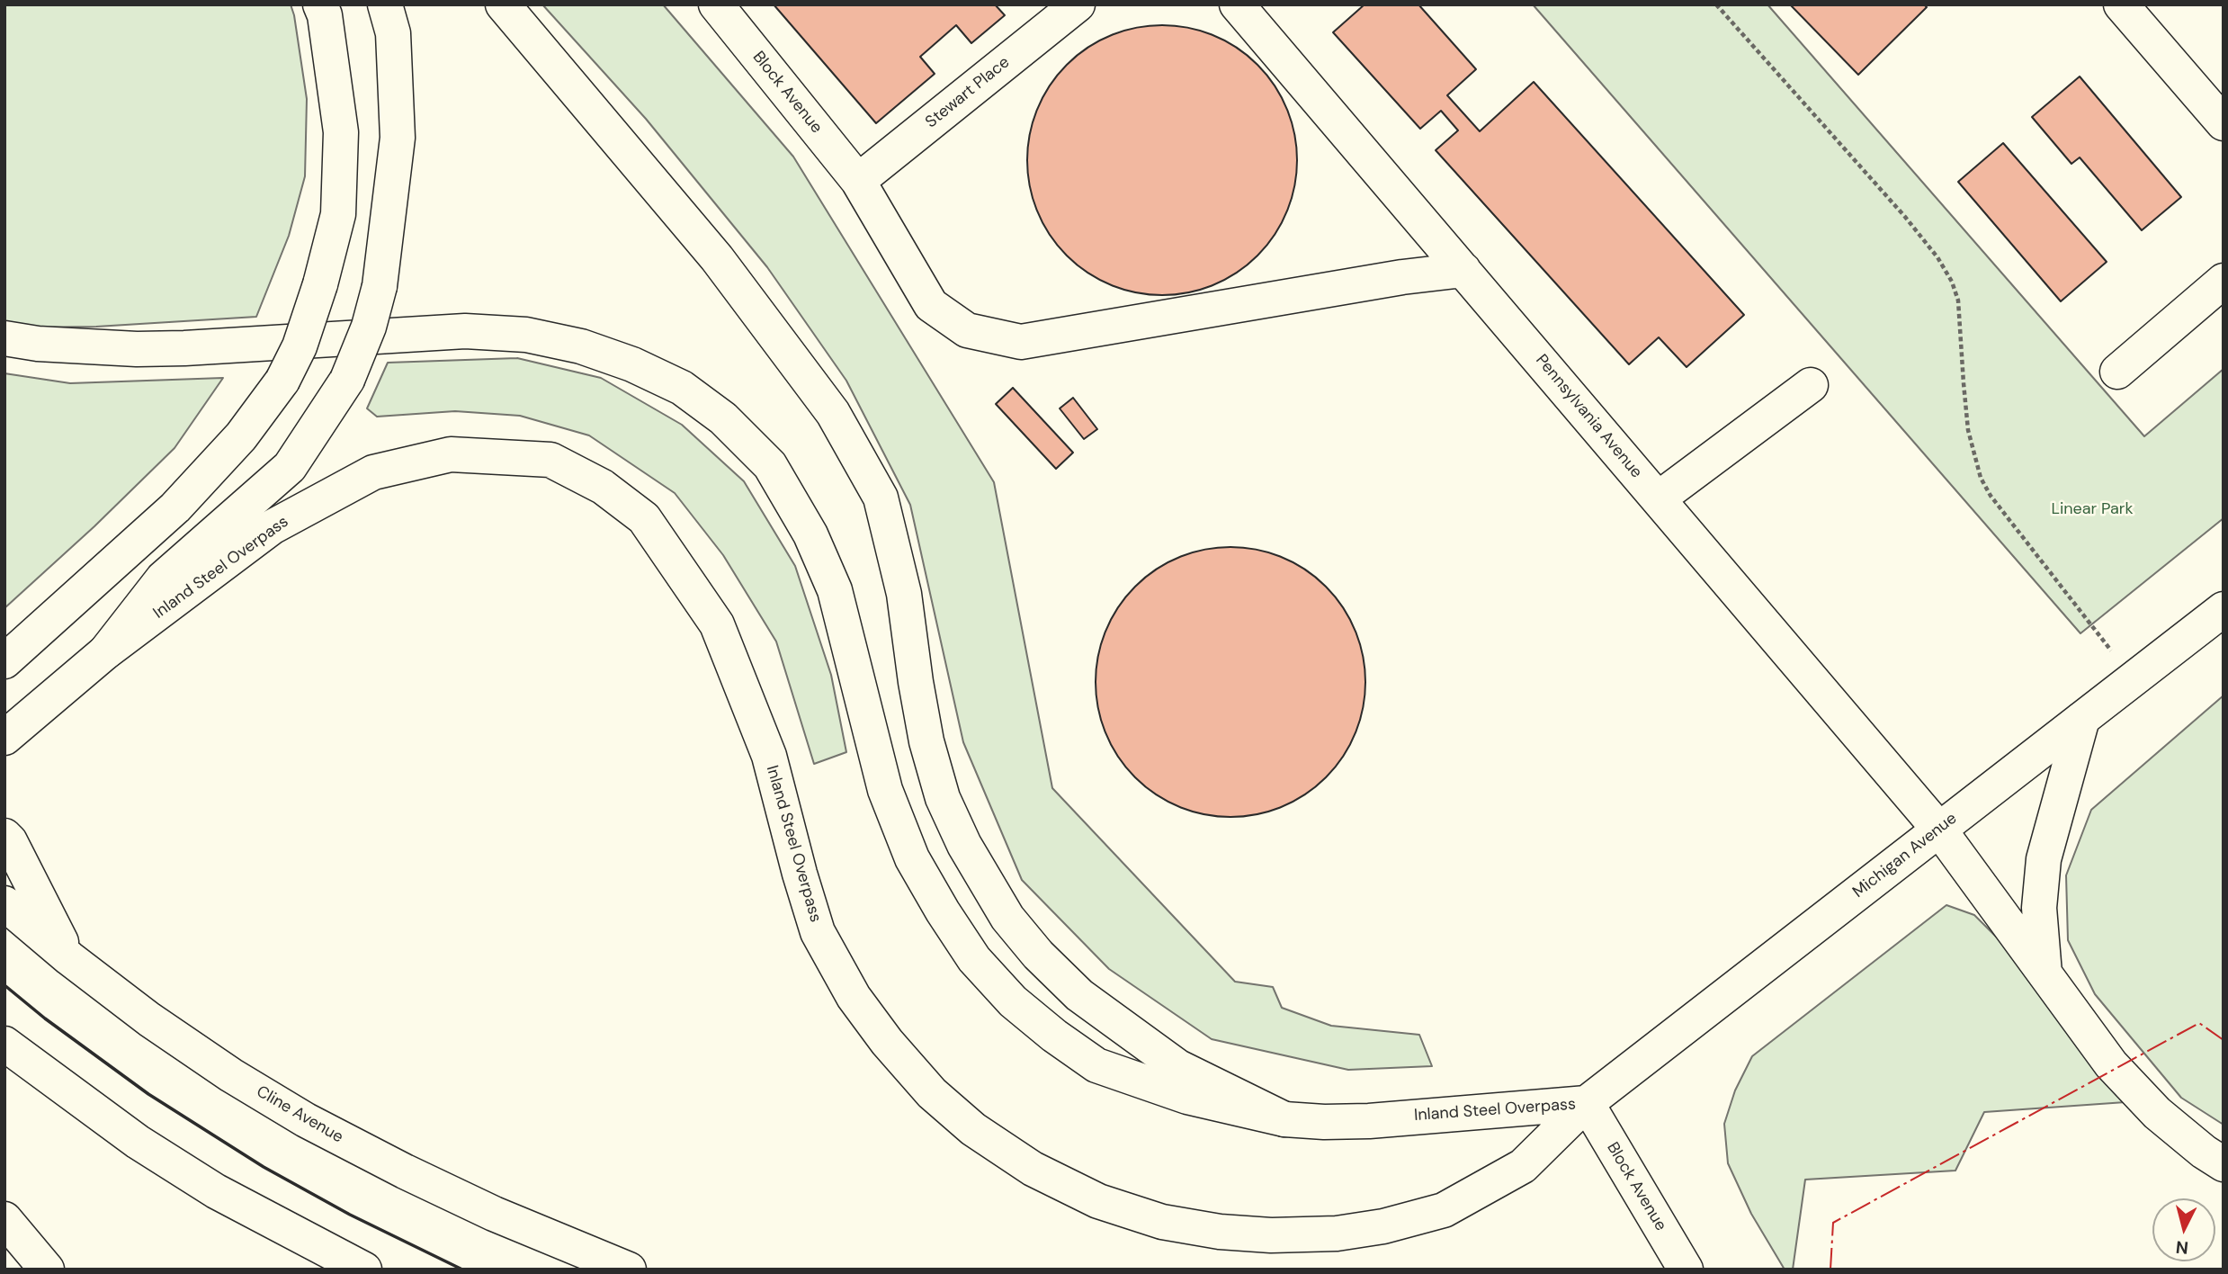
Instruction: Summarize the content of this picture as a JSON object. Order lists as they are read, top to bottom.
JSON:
{
  "streets": {
    "main road": [
      "Block Avenue",
      "Stewart Place",
      "Pennsylvania Avenue",
      "Inland Steel Overpass",
      "Michigan Avenue",
      "Cline Avenue"
    ]
  },
  "crossings": [
    ["Block Avenue", "Stewart Place"],
    ["Block Avenue", "Pennsylvania Avenue"],
    ["Block Avenue", "Inland Steel Overpass"],
    ["Block Avenue", "Michigan Avenue"],
    ["Pennsylvania Avenue", "Michigan Avenue"],
    ["Inland Steel Overpass", "Michigan Avenue"]
  ],
  "parks": ["Linear Park"],
  "north": "bottom"
}
